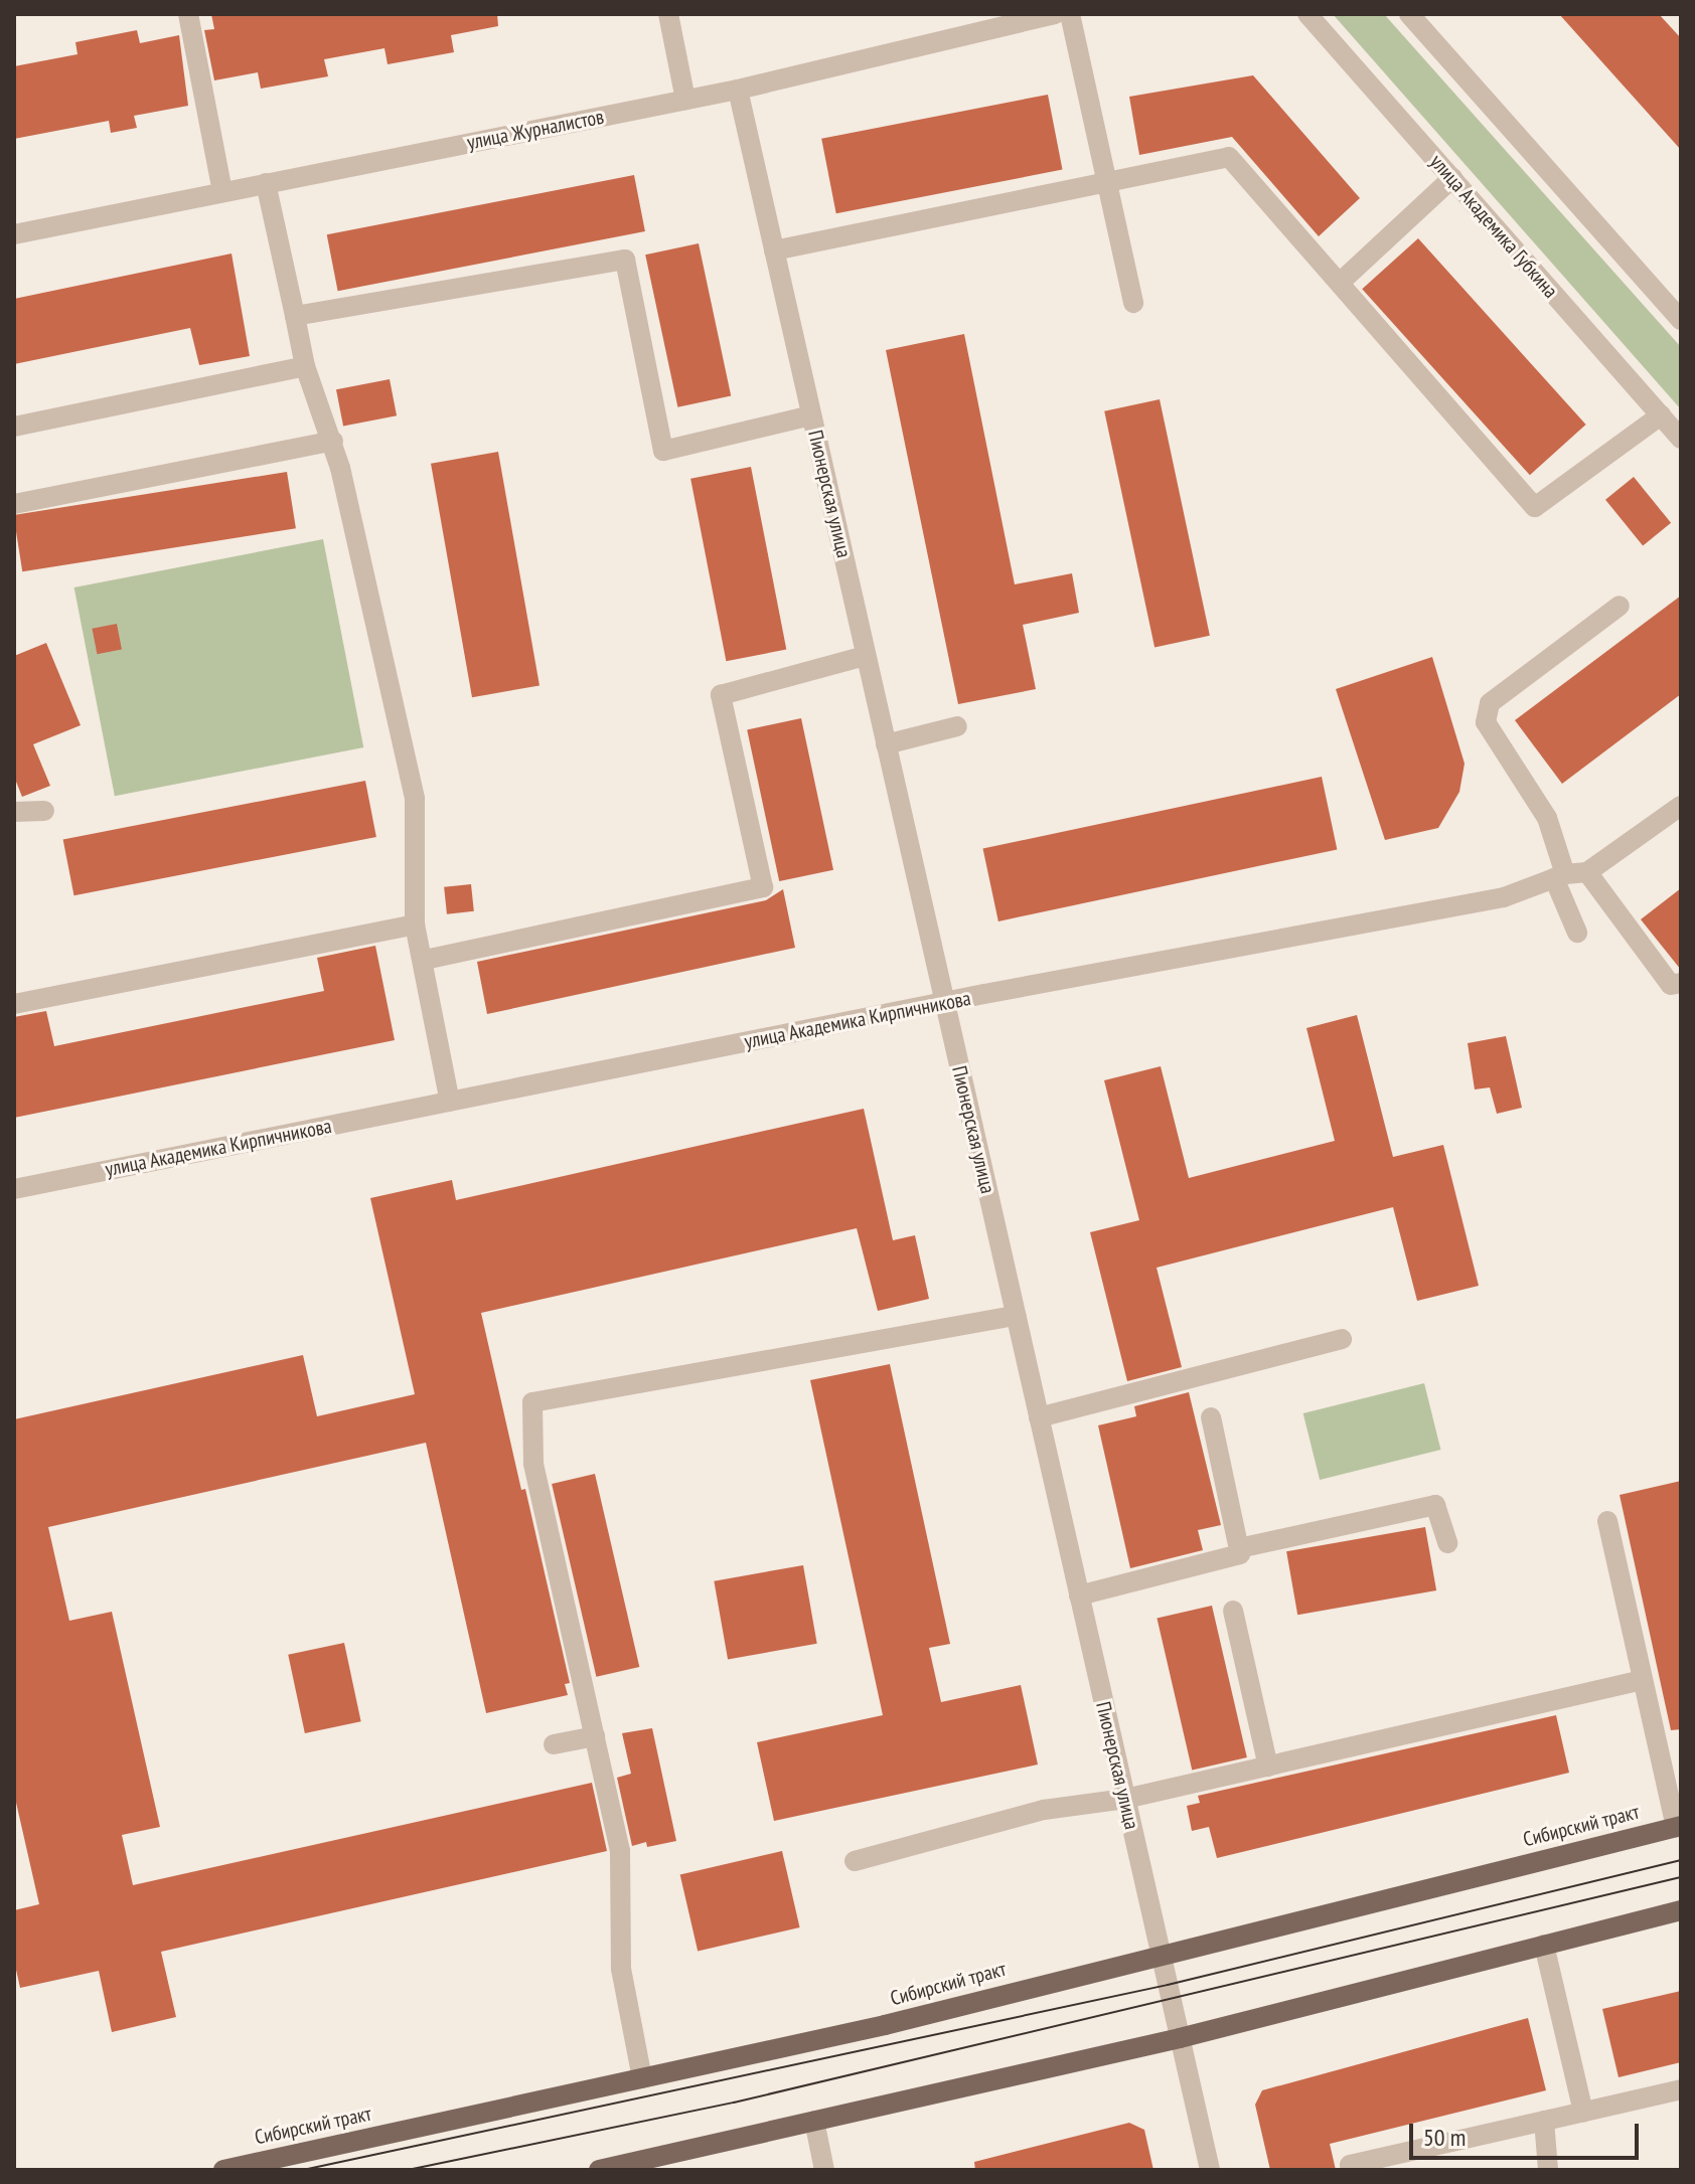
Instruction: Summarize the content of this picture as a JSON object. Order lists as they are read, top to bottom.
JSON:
{
  "streets": {
    "main road": ["Сибирский тракт"],
    "street": [
      "улица Журналистов",
      "улица Академика Губкина",
      "Пионерская улица",
      "улица Академика Кирпичникова"
    ]
  },
  "crossings": [
    ["улица Журналистов", "Пионерская улица"],
    ["Пионерская улица", "улица Академика Кирпичникова"],
    ["Пионерская улица", "Сибирский тракт"]
  ],
  "scale_bar": "50 m"
}
